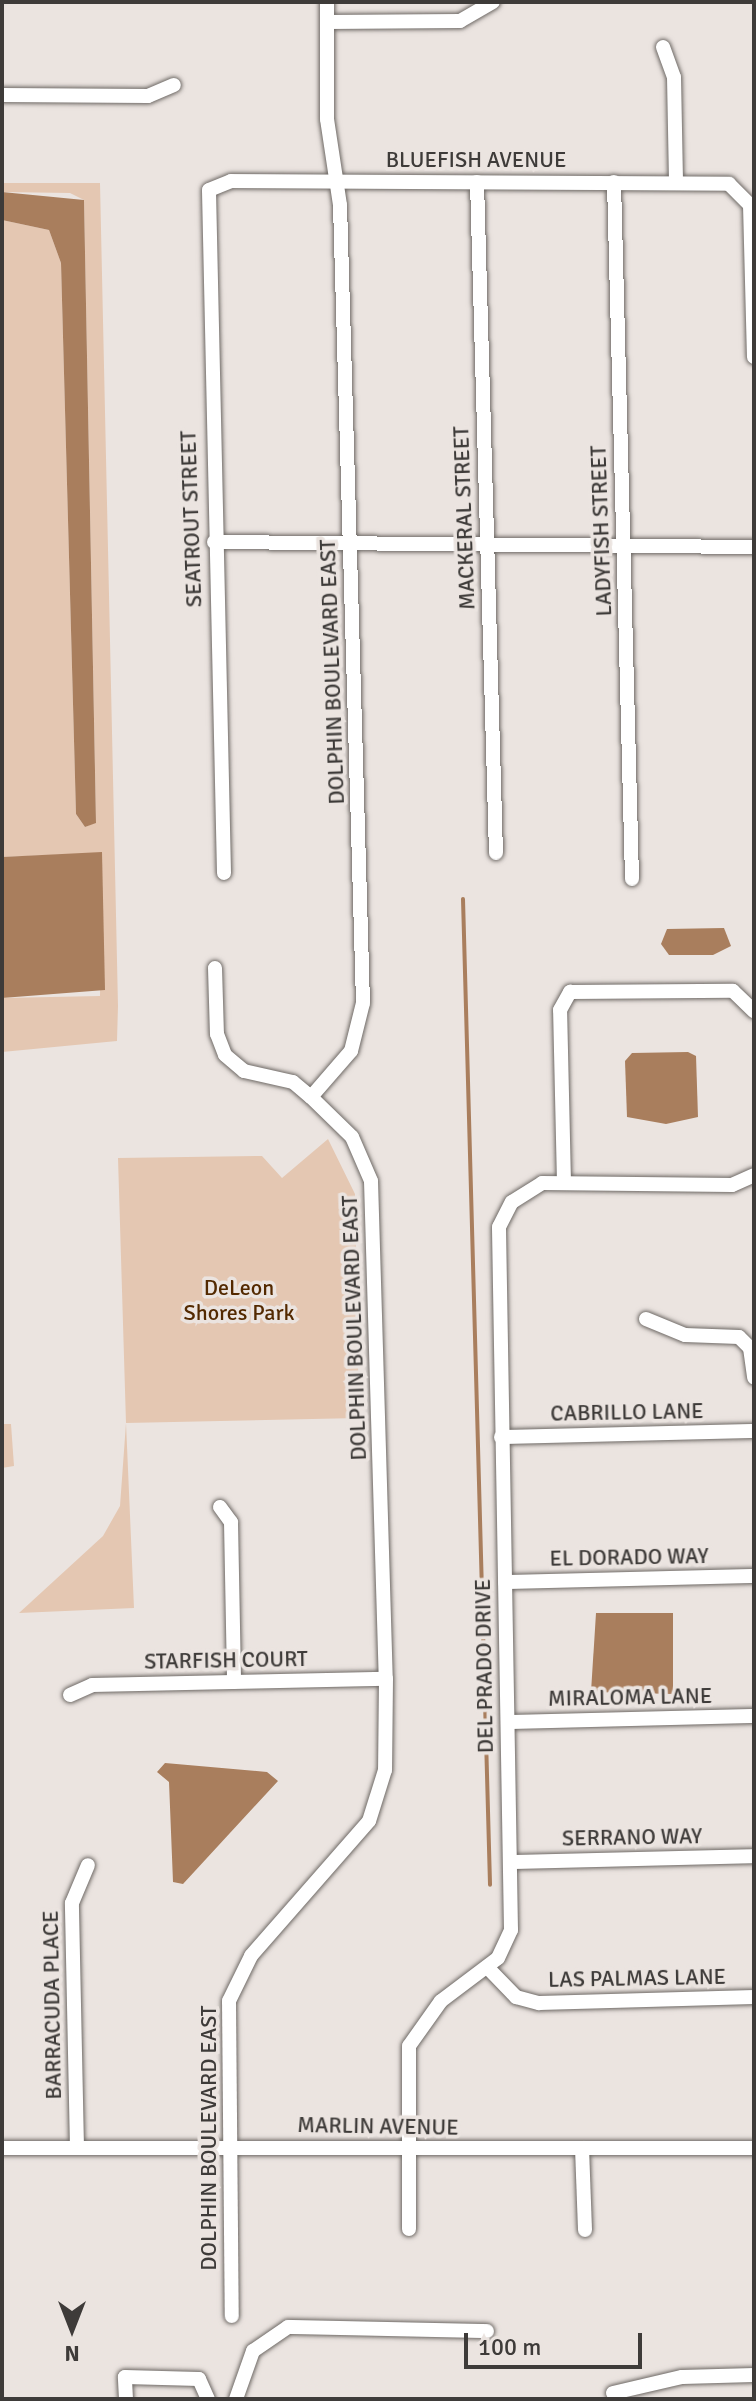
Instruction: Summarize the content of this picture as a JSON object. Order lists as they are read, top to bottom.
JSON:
{
  "streets": {
    "street": [
      "BLUEFISH AVENUE",
      "MACKERAL STREET",
      "SEATROUT STREET",
      "LADYFISH STREET",
      "DOLPHIN BOULEVARD EAST",
      "CABRILLO LANE",
      "EL DORADO WAY",
      "STARFISH COURT",
      "DEL PRADO DRIVE",
      "MIRALOMA LANE",
      "SERRANO WAY",
      "LAS PALMAS LANE",
      "BARRACUDA PLACE",
      "MARLIN AVENUE"
    ]
  },
  "crossings": [
    ["BLUEFISH AVENUE", "MACKERAL STREET"],
    ["BLUEFISH AVENUE", "SEATROUT STREET"],
    ["BLUEFISH AVENUE", "LADYFISH STREET"],
    ["BLUEFISH AVENUE", "DOLPHIN BOULEVARD EAST"],
    ["DOLPHIN BOULEVARD EAST", "STARFISH COURT"],
    ["DOLPHIN BOULEVARD EAST", "MARLIN AVENUE"],
    ["CABRILLO LANE", "DEL PRADO DRIVE"],
    ["EL DORADO WAY", "DEL PRADO DRIVE"],
    ["DEL PRADO DRIVE", "MIRALOMA LANE"],
    ["DEL PRADO DRIVE", "SERRANO WAY"],
    ["DEL PRADO DRIVE", "LAS PALMAS LANE"],
    ["DEL PRADO DRIVE", "MARLIN AVENUE"],
    ["BARRACUDA PLACE", "MARLIN AVENUE"]
  ],
  "parks": ["DeLeon Shores Park"],
  "scale_bar": "100 m",
  "north": "bottom"
}
